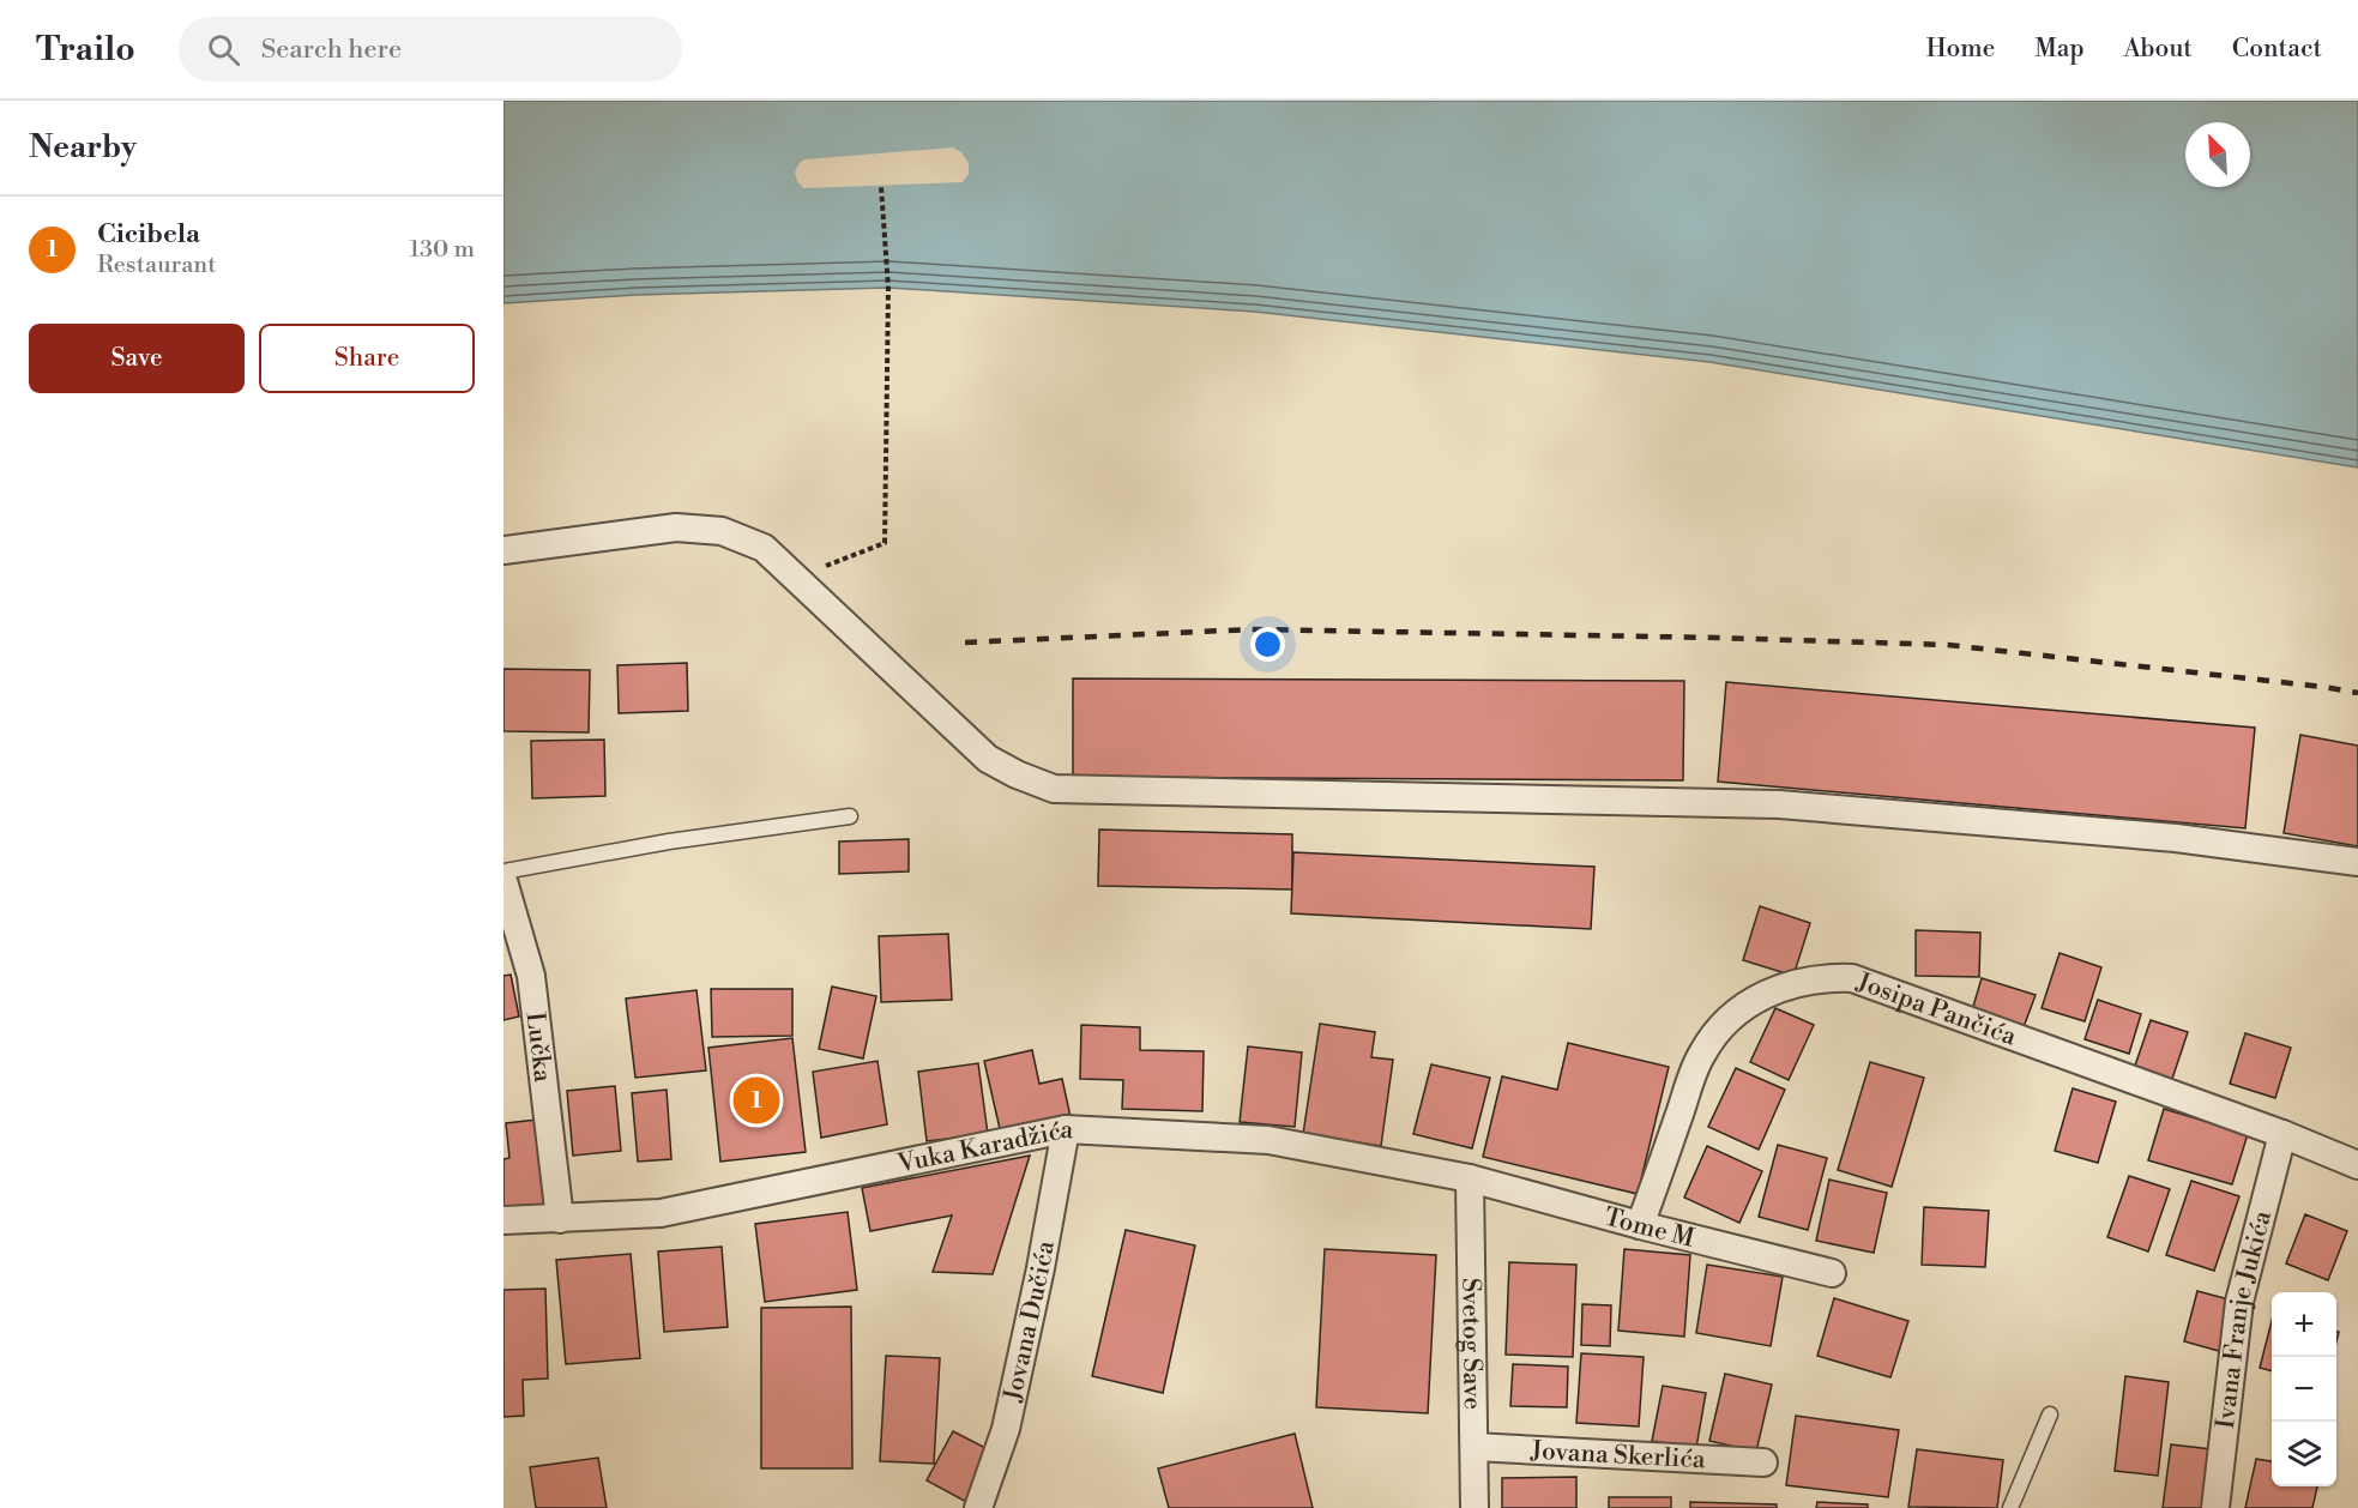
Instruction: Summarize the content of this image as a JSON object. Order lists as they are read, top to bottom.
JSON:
{
  "streets": {
    "street": [
      "Josipa Pančića",
      "Lučka",
      "Vuka Karadžića",
      "Tome M",
      "Ivana Franje Jukića",
      "Jovana Dučića",
      "Svetog Save",
      "Jovana Skerlića"
    ]
  },
  "crossings": [
    ["Josipa Pančića", "Tome M"],
    ["Josipa Pančića", "Ivana Franje Jukića"],
    ["Lučka", "Vuka Karadžića"],
    ["Vuka Karadžića", "Tome M"],
    ["Vuka Karadžića", "Jovana Dučića"],
    ["Vuka Karadžića", "Svetog Save"],
    ["Tome M", "Svetog Save"],
    ["Svetog Save", "Jovana Skerlića"]
  ],
  "north": "top left",
  "page": {
    "header": "Trailo",
    "search": "Search here",
    "nav": [
      "Home",
      "Map",
      "About",
      "Contact"
    ],
    "heading": "Nearby",
    "list": [
      {
        "mark": "1",
        "name": "Cicibela",
        "note": "Restaurant",
        "value": "130 m"
      }
    ],
    "buttons": ["Save", "Share"],
    "pins": "1",
    "map_buttons": ["+", "−"]
  }
}
